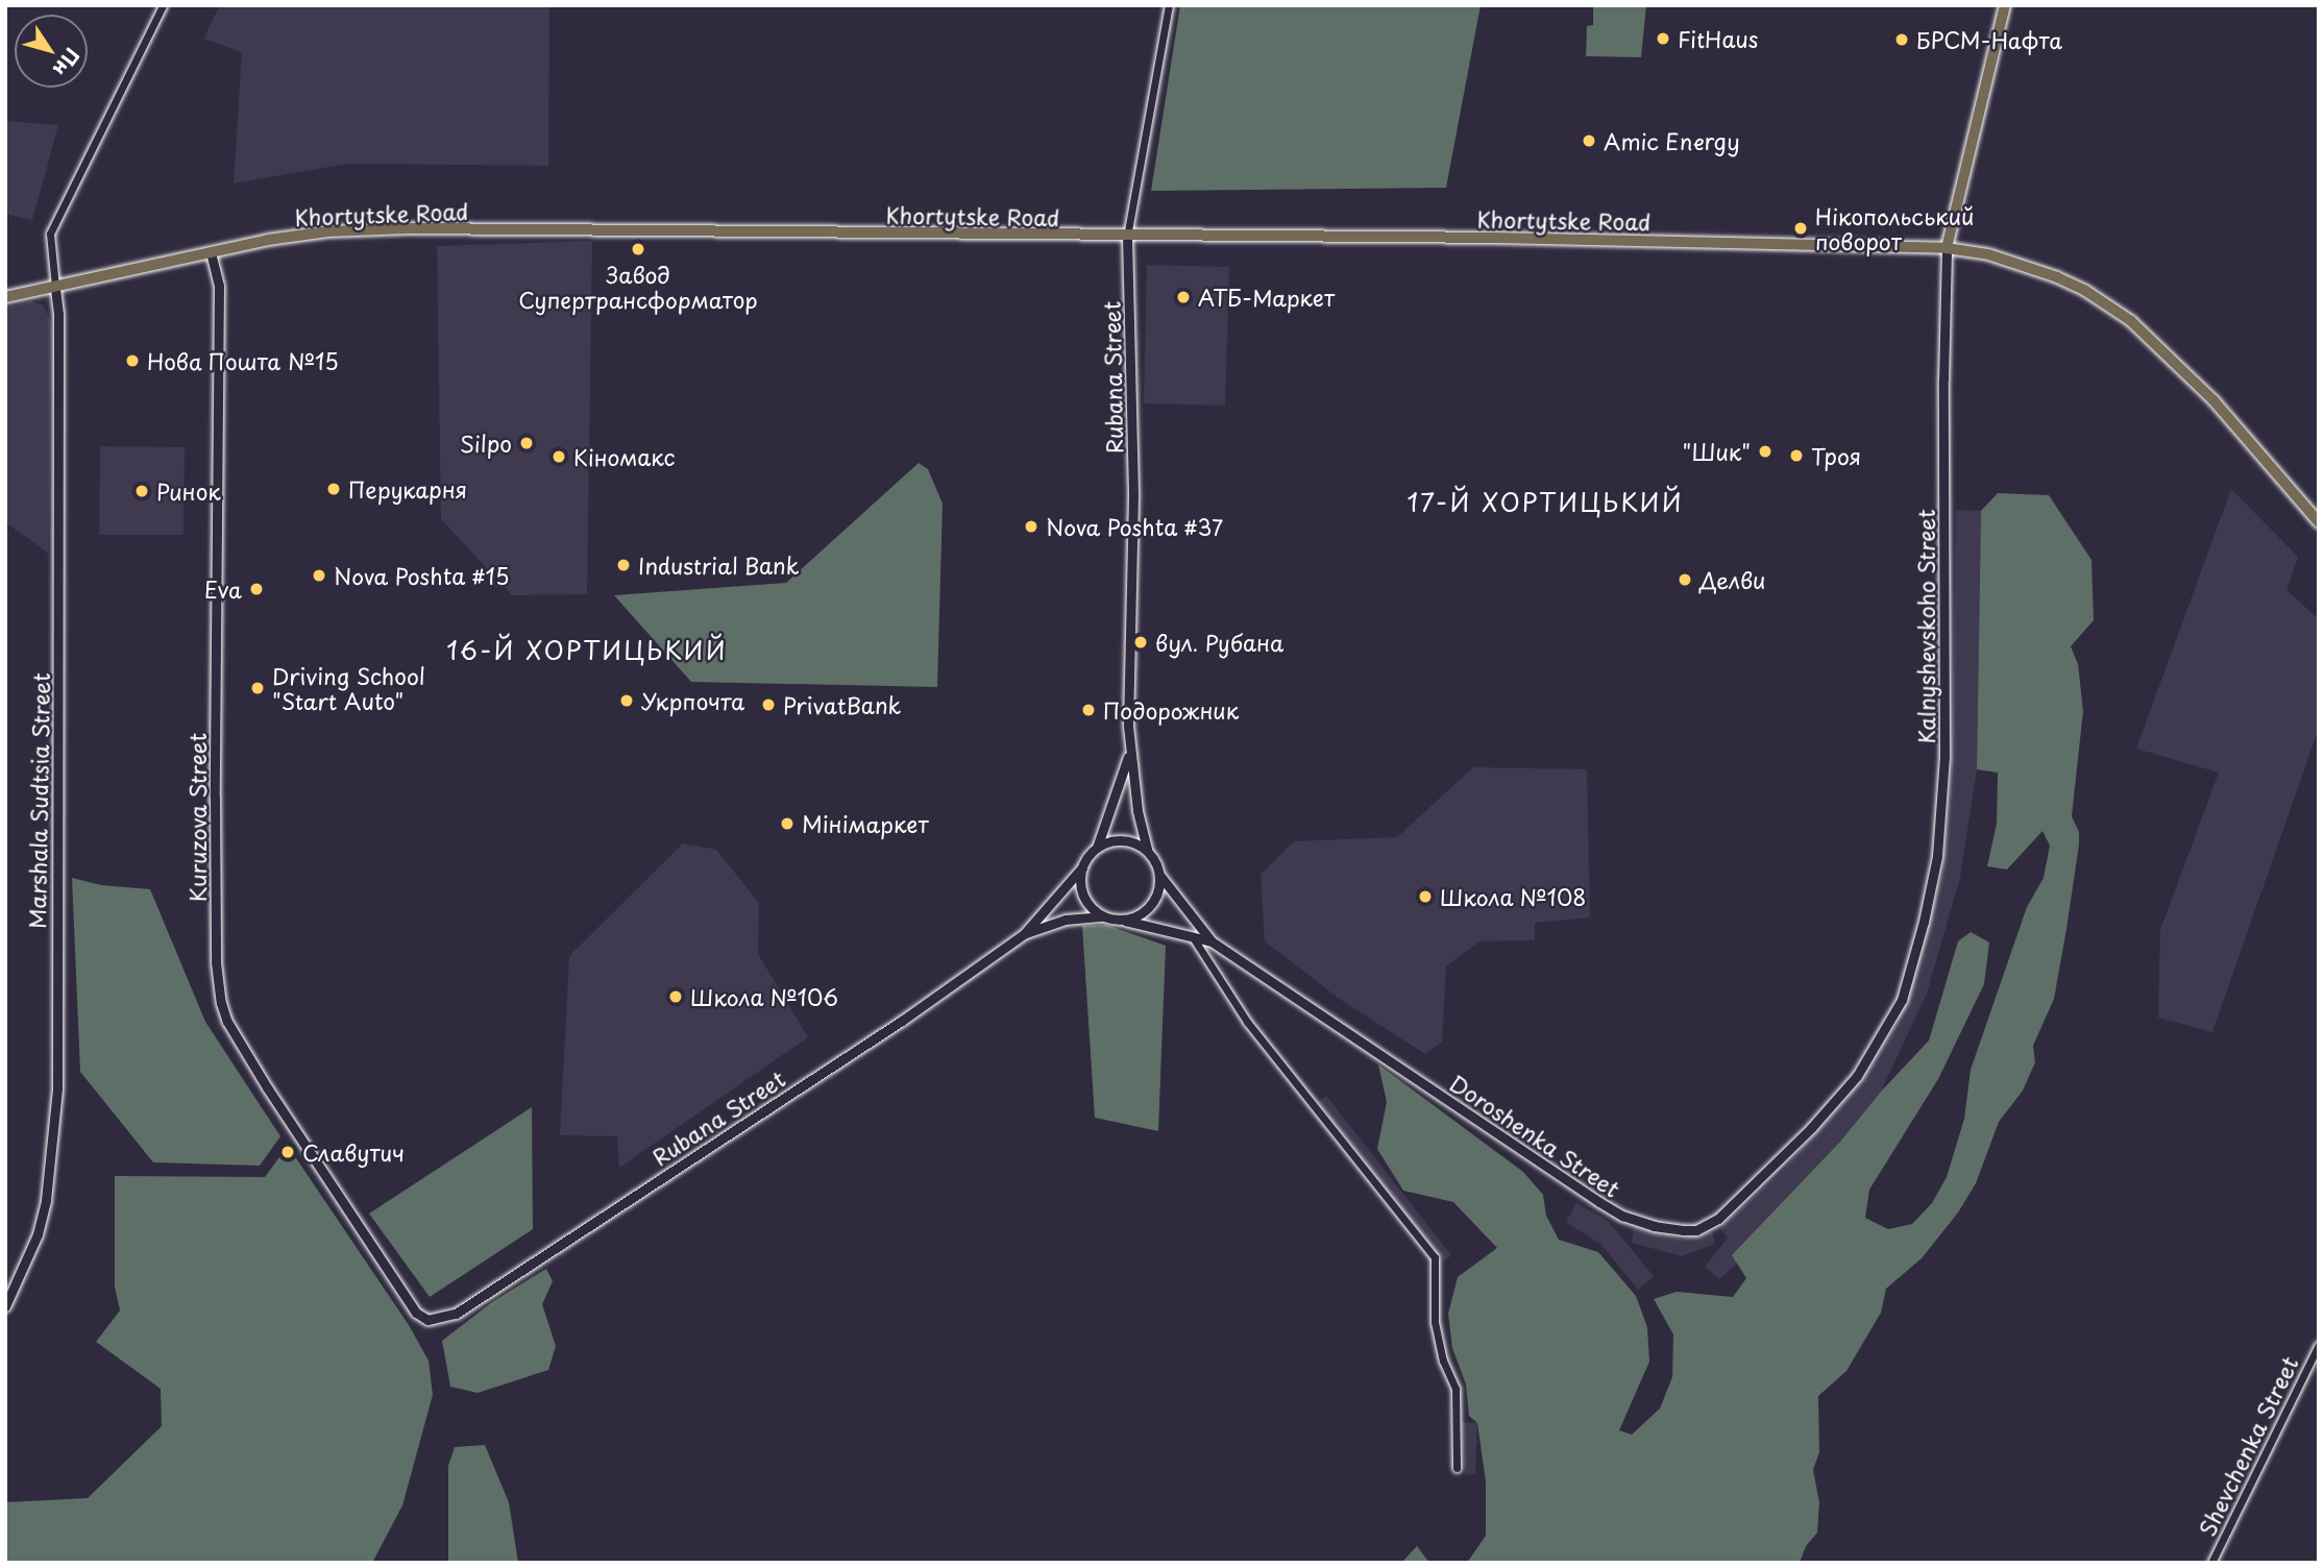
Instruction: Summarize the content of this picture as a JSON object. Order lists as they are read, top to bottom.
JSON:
{
  "streets": {
    "main road": ["Khortytske Road"],
    "street": [
      "Rubana Street",
      "Kalnyshevskoho Street",
      "Marshala Sudtsia Street",
      "Kuruzova Street",
      "Doroshenka Street",
      "Shevchenka Street"
    ]
  },
  "crossings": [
    ["Khortytske Road", "Rubana Street"],
    ["Khortytske Road", "Kalnyshevskoho Street"],
    ["Khortytske Road", "Marshala Sudtsia Street"],
    ["Khortytske Road", "Kuruzova Street"],
    ["Rubana Street", "Kuruzova Street"],
    ["Rubana Street", "Doroshenka Street"],
    ["Kalnyshevskoho Street", "Doroshenka Street"]
  ],
  "districts": ["17-Й ХОРТИЦЬКИЙ", "16-Й ХОРТИЦЬКИЙ"],
  "places": [
    "FitHaus",
    "БРСМ-Нафта",
    "Amic Energy",
    "Нікопольський поворот",
    "Завод Супертрансформатор",
    "АТБ-Маркет",
    "Нова Пошта №15",
    "Silpo",
    "\"Шик\"",
    "Троя",
    "Кіномакс",
    "Перукарня",
    "Ринок",
    "Nova Poshta #37",
    "Industrial Bank",
    "Nova Poshta #15",
    "Делви",
    "Eva",
    "вул. Рубана",
    "Driving School \"Start Auto\"",
    "Укрпочта",
    "PrivatBank",
    "Подорожник",
    "Мiнiмаркет",
    "Школа №108",
    "Школа №106",
    "Славутич"
  ],
  "north": "bottom right"
}
